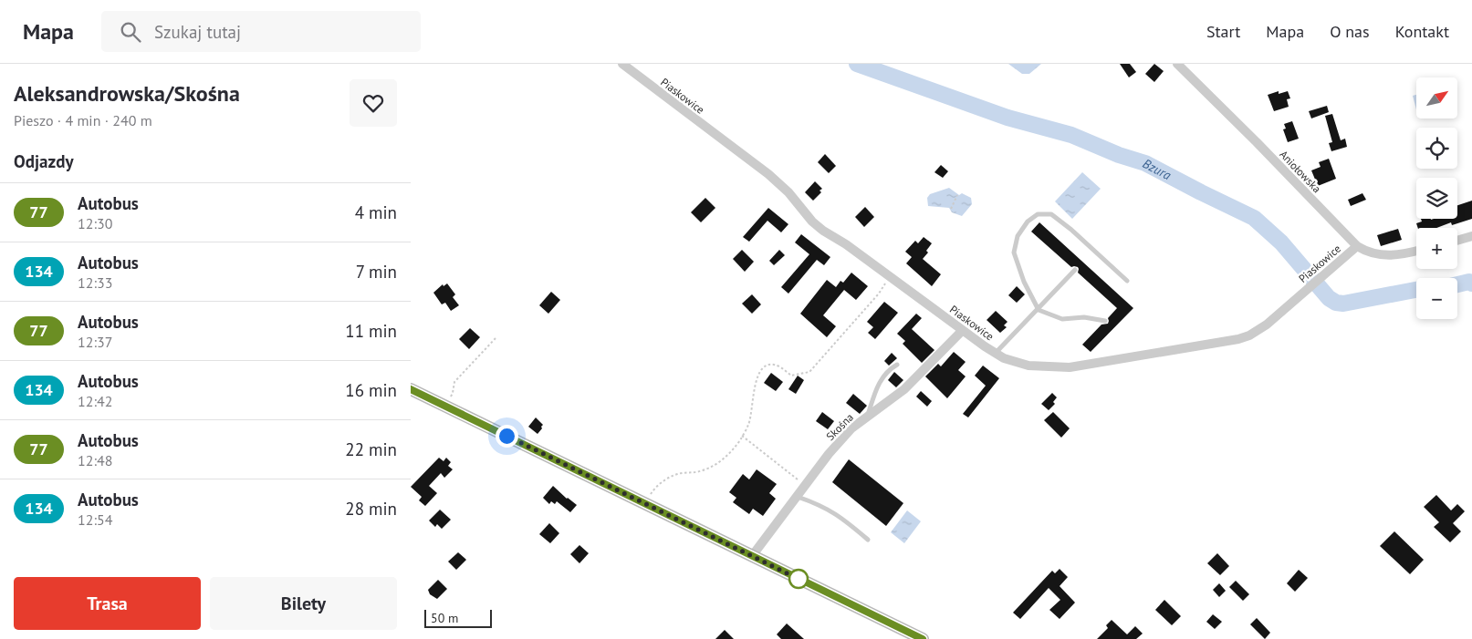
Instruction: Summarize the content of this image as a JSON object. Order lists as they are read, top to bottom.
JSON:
{
  "streets": {
    "street": ["Piaskowice", "Aniołowska", "Skośna"]
  },
  "crossings": [
    ["Piaskowice", "Aniołowska"],
    ["Piaskowice", "Skośna"]
  ],
  "water": ["Bzura"],
  "lines": ["bus line 77"],
  "scale_bar": "50 m",
  "north": "top right",
  "page": {
    "header": "Mapa",
    "search": "Szukaj tutaj",
    "nav": [
      "Start",
      "Mapa",
      "O nas",
      "Kontakt"
    ],
    "heading": [
      ["Aleksandrowska/Skośna", "Pieszo · 4 min · 240 m"],
      "Odjazdy"
    ],
    "map_buttons": ["+", "−"],
    "list": [
      {
        "mark": "77",
        "name": "Autobus",
        "note": "12:30",
        "value": "4 min"
      },
      {
        "mark": "134",
        "name": "Autobus",
        "note": "12:33",
        "value": "7 min"
      },
      {
        "mark": "77",
        "name": "Autobus",
        "note": "12:37",
        "value": "11 min"
      },
      {
        "mark": "134",
        "name": "Autobus",
        "note": "12:42",
        "value": "16 min"
      },
      {
        "mark": "77",
        "name": "Autobus",
        "note": "12:48",
        "value": "22 min"
      },
      {
        "mark": "134",
        "name": "Autobus",
        "note": "12:54",
        "value": "28 min"
      }
    ],
    "buttons": ["Trasa", "Bilety"],
    "scale": "50 m"
  }
}
